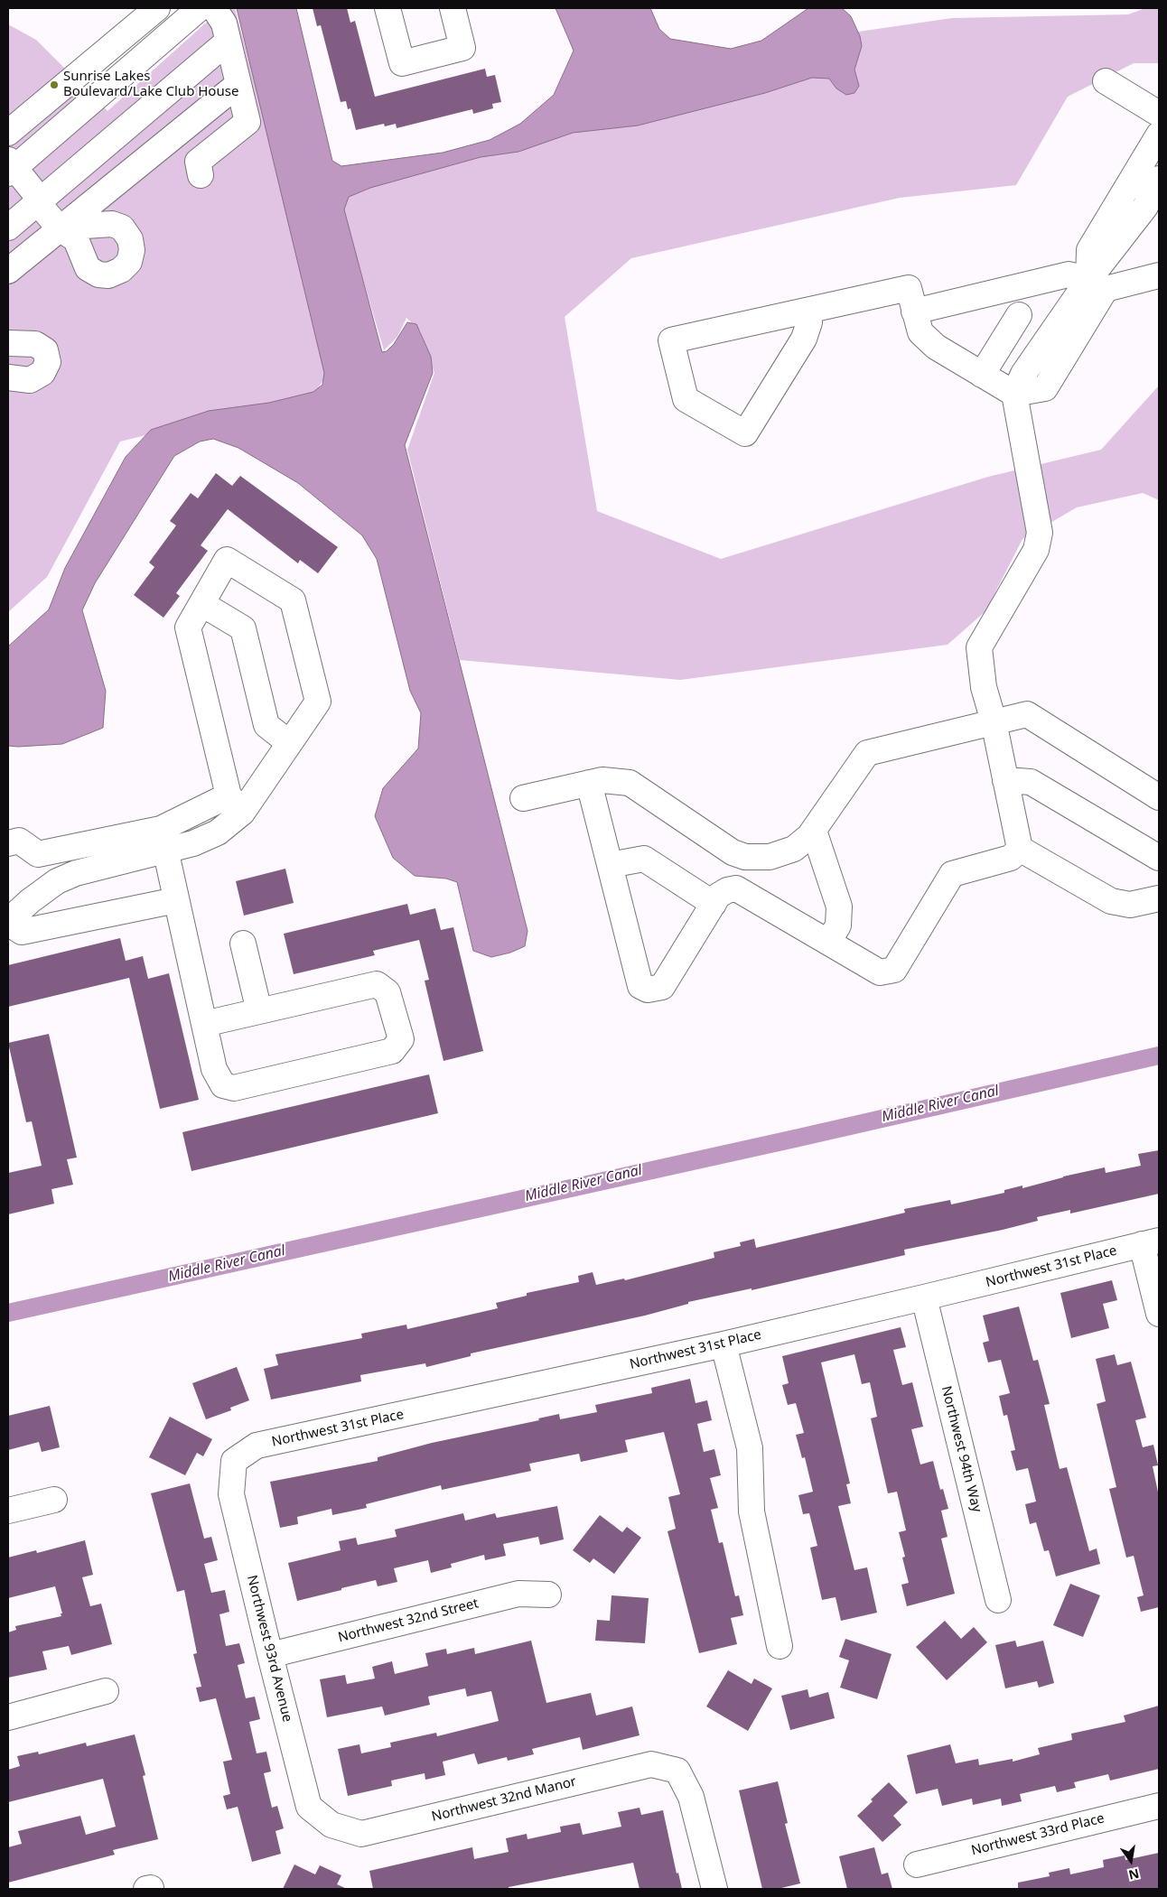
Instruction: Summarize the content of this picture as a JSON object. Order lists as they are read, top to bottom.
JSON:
{
  "streets": {
    "street": [
      "Northwest 31st Place",
      "Northwest 94th Way",
      "Northwest 32nd Street",
      "Northwest 93rd Avenue",
      "Northwest 32nd Manor",
      "Northwest 33rd Place"
    ]
  },
  "crossings": [
    ["Northwest 31st Place", "Northwest 94th Way"],
    ["Northwest 31st Place", "Northwest 93rd Avenue"],
    ["Northwest 32nd Street", "Northwest 93rd Avenue"],
    ["Northwest 93rd Avenue", "Northwest 32nd Manor"]
  ],
  "water": ["Middle River Canal"],
  "places": ["Sunrise Lakes Boulevard/Lake Club House"],
  "north": "bottom"
}
